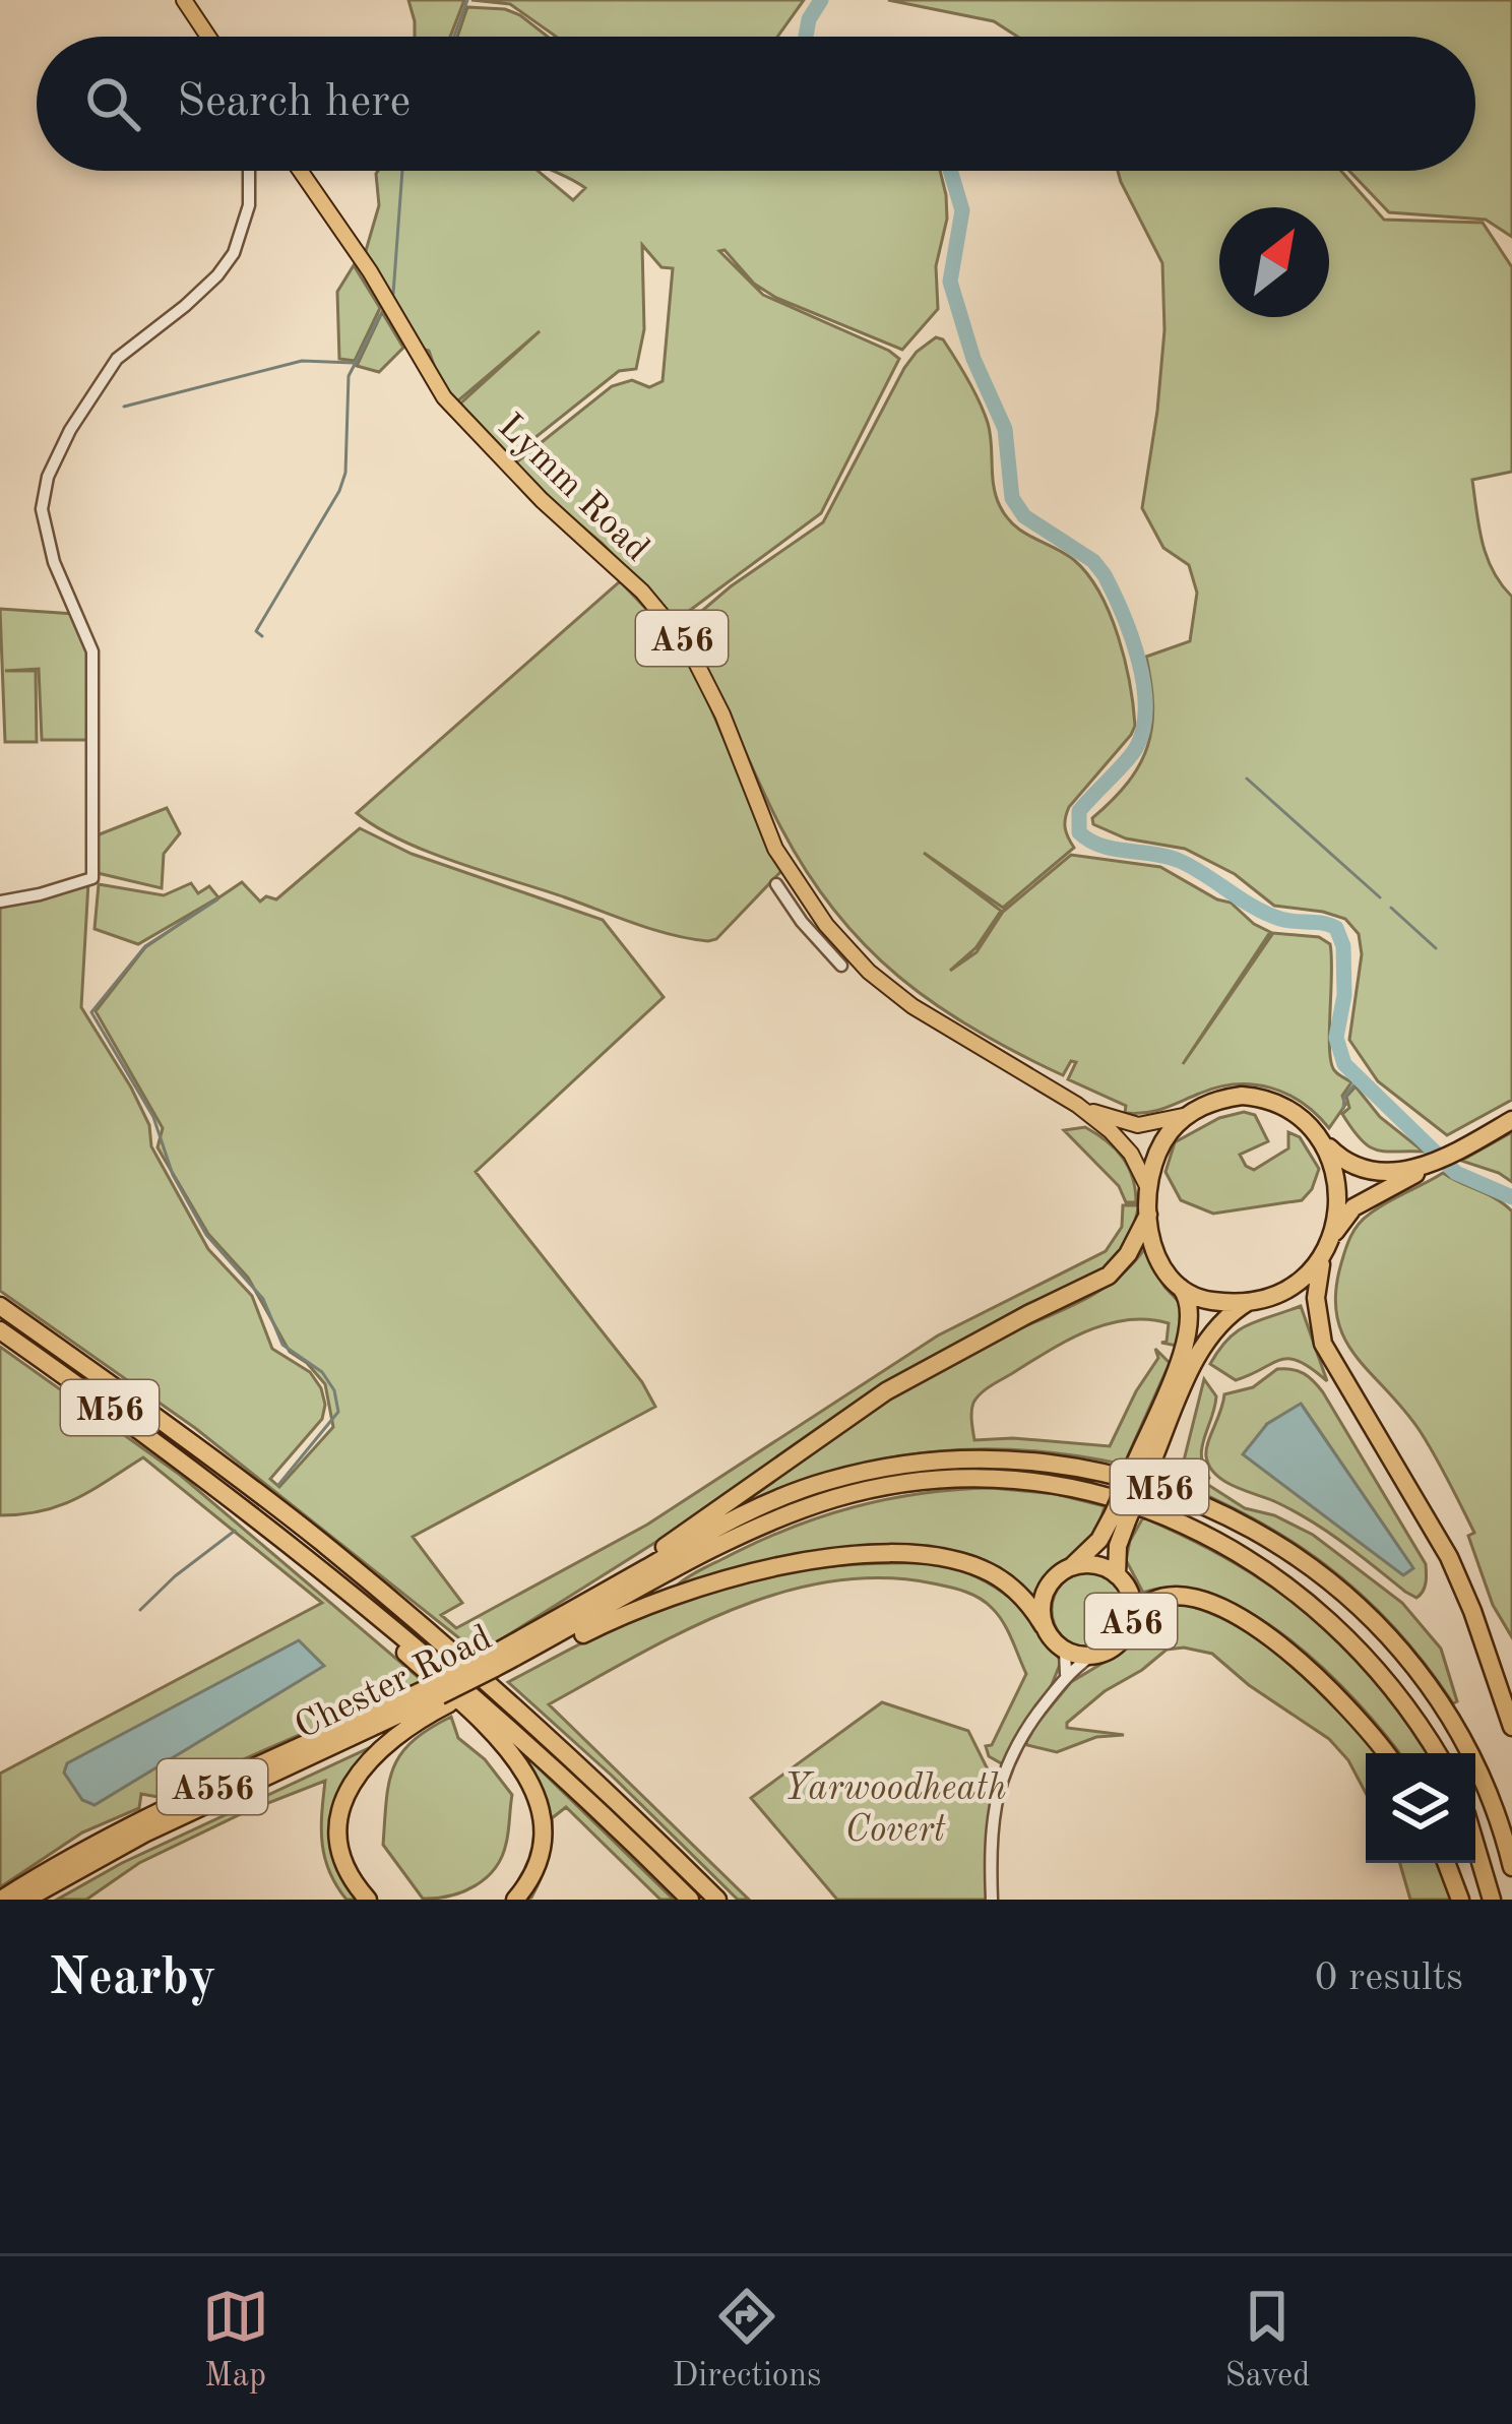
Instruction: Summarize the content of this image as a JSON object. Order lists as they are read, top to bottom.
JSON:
{
  "streets": {
    "highway": [
      "A56",
      "M56",
      "Chester Road",
      "A556"
    ],
    "main road": ["Lymm Road"]
  },
  "crossings": [
    ["Lymm Road", "A56"],
    ["A56", "A556"],
    ["M56", "Chester Road"],
    ["Chester Road", "A556"]
  ],
  "parks": ["Yarwoodheath Covert"],
  "north": "top right",
  "page": {
    "search": "Search here",
    "heading": ["Nearby", "0 results"],
    "nav": ["Map", "Directions", "Saved"]
  }
}
